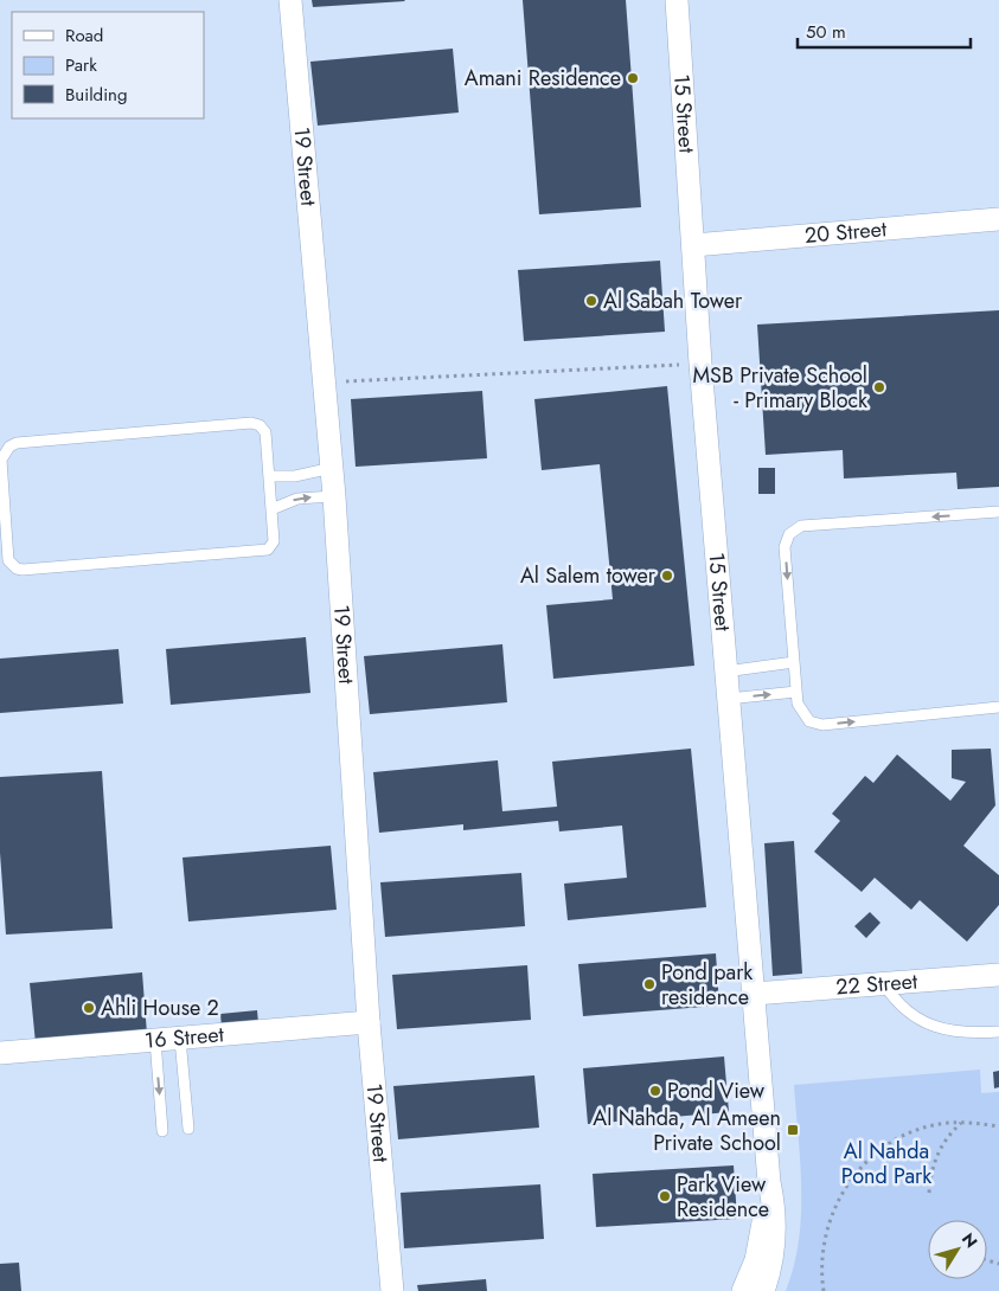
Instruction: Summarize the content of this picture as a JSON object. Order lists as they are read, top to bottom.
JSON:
{
  "streets": {
    "street": [
      "15 Street",
      "19 Street",
      "20 Street",
      "22 Street",
      "16 Street"
    ]
  },
  "crossings": [
    ["15 Street", "20 Street"],
    ["15 Street", "22 Street"],
    ["19 Street", "16 Street"]
  ],
  "parks": ["Al Nahda Pond Park"],
  "places": {
    "other": [
      "Amani Residence",
      "Al Sabah Tower",
      "MSB Private School - Primary Block",
      "Al Salem tower",
      "Pond park residence",
      "Ahli House 2",
      "Pond View",
      "Park View Residence"
    ],
    "transit": ["Al Nahda, Al Ameen Private School"]
  },
  "legend": ["Road", "Park", "Building"],
  "scale_bar": "50 m",
  "north": "top right"
}
